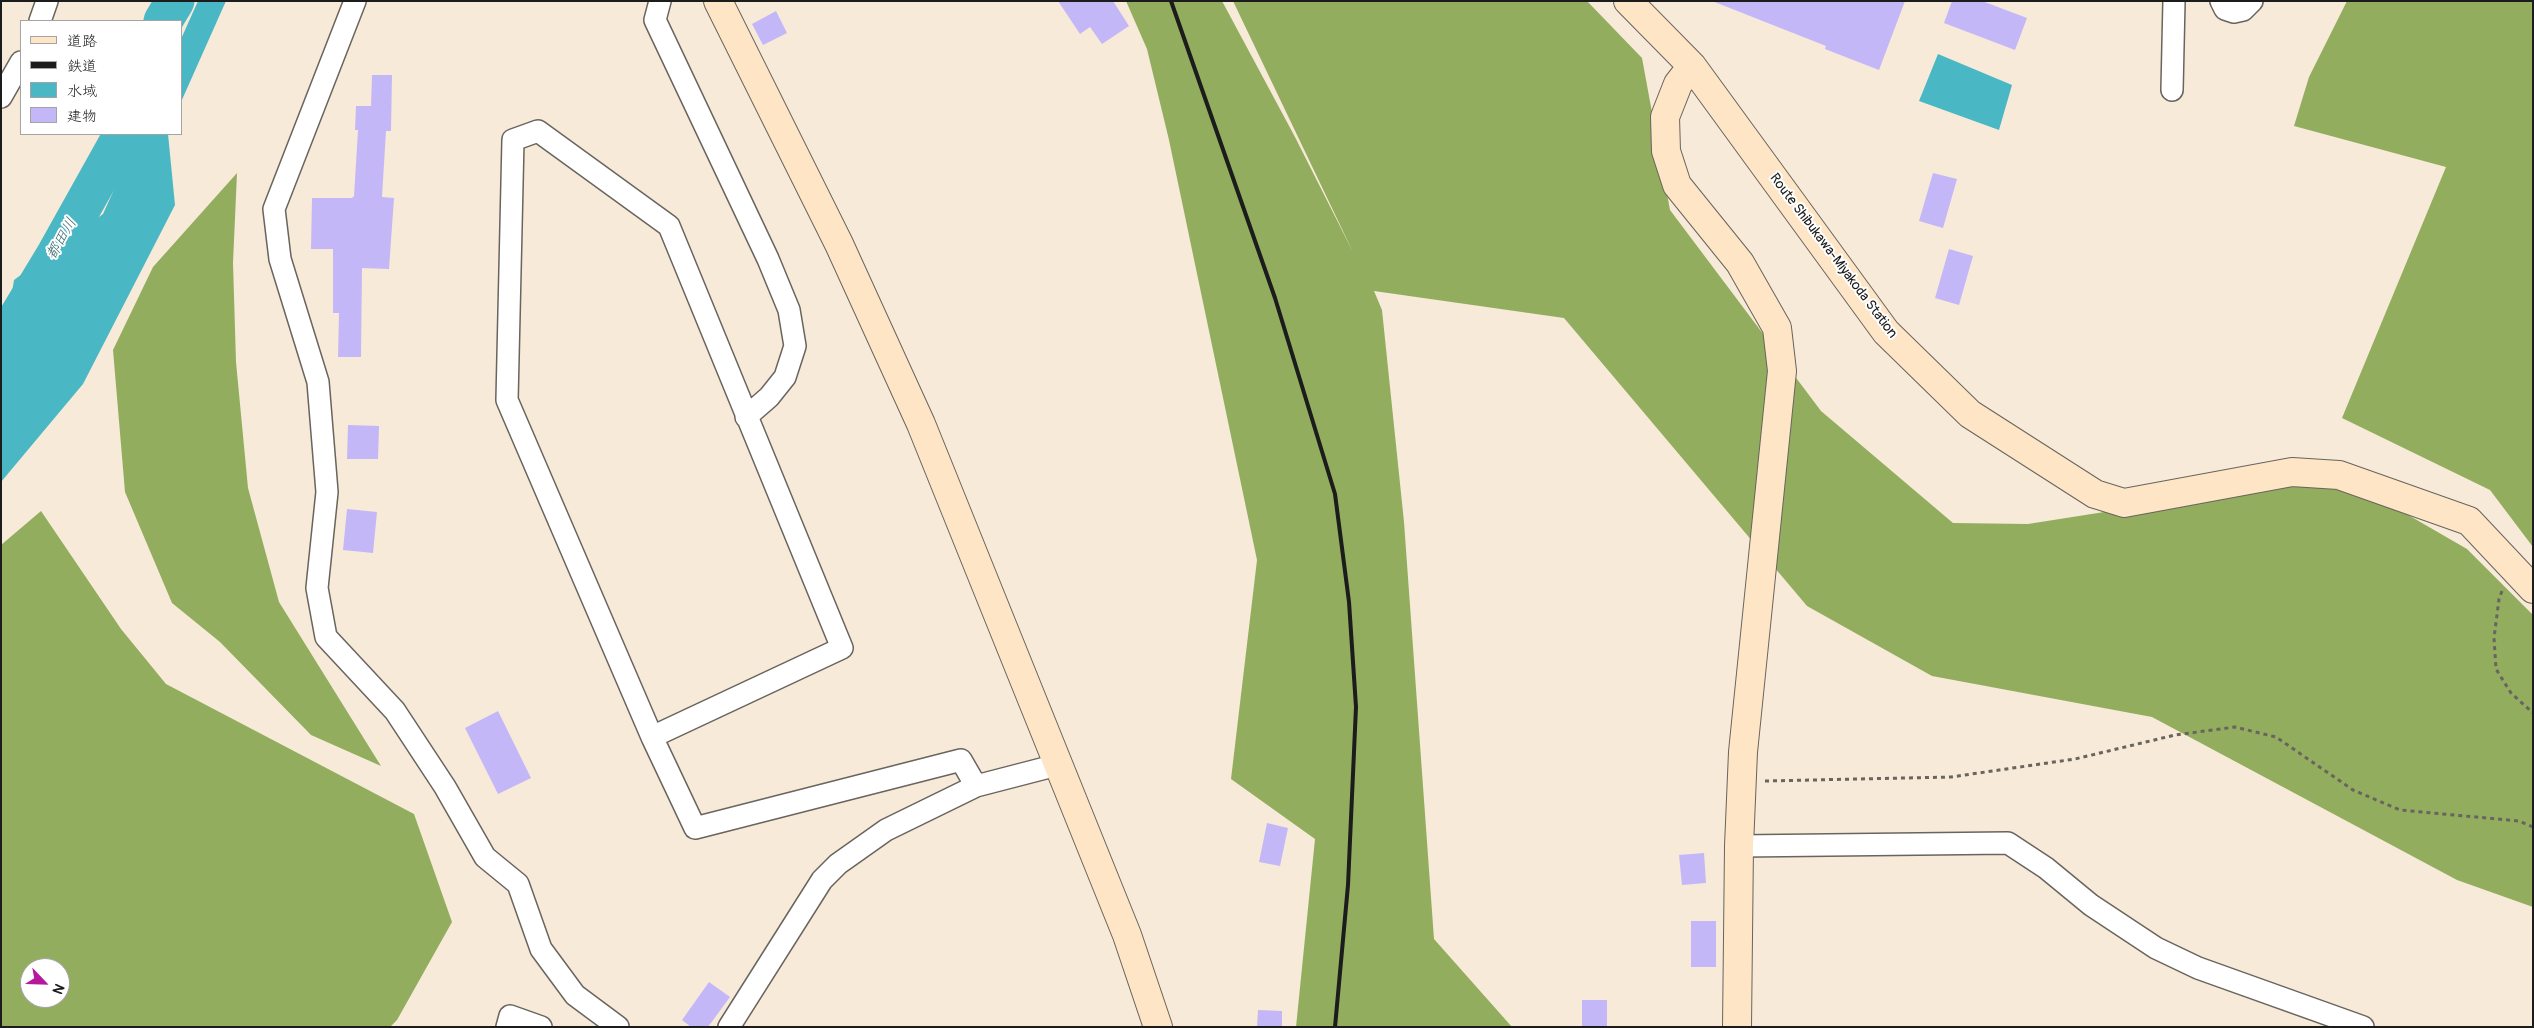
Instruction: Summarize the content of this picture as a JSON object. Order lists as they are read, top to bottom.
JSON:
{
  "streets": {
    "street": ["Route Shibukawa-Miyakoda Station"]
  },
  "water": ["都田川"],
  "legend": [
    "道路",
    "鉄道",
    "水域",
    "建物"
  ],
  "north": "bottom right"
}
